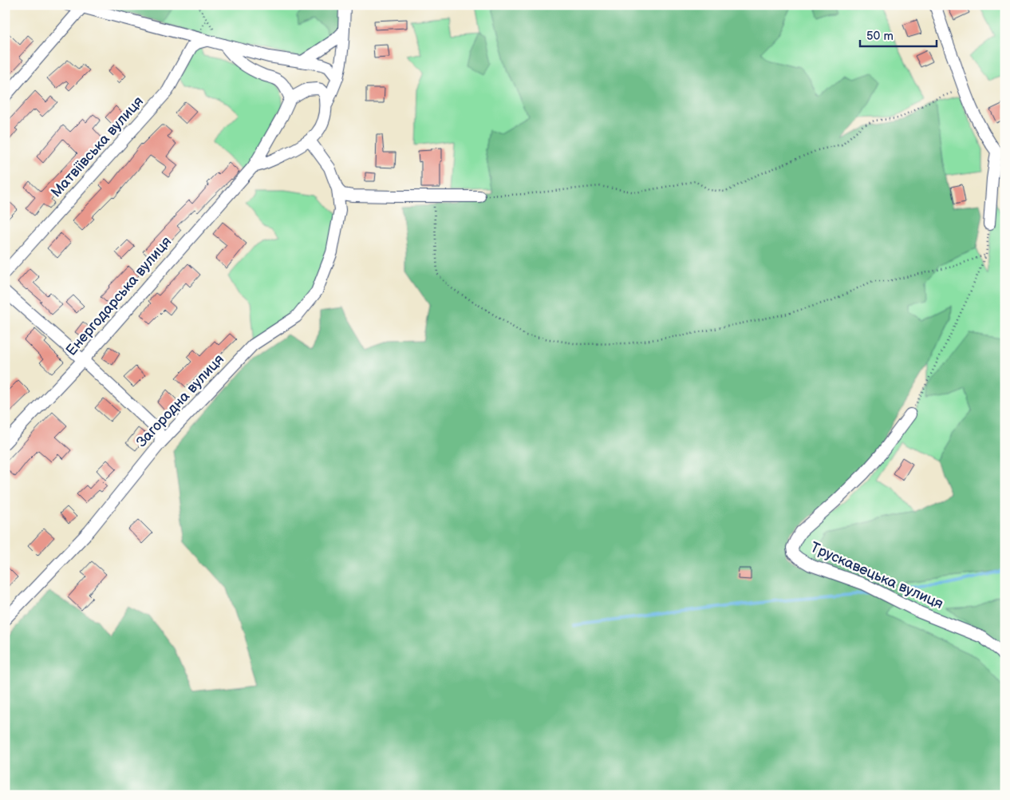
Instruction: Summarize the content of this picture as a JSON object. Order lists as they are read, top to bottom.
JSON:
{
  "streets": {
    "street": [
      "Матвіївська вулиця",
      "Енергодарська вулиця",
      "Загородна вулиця",
      "Трускавецька вулиця"
    ]
  },
  "scale_bar": "50 m"
}
